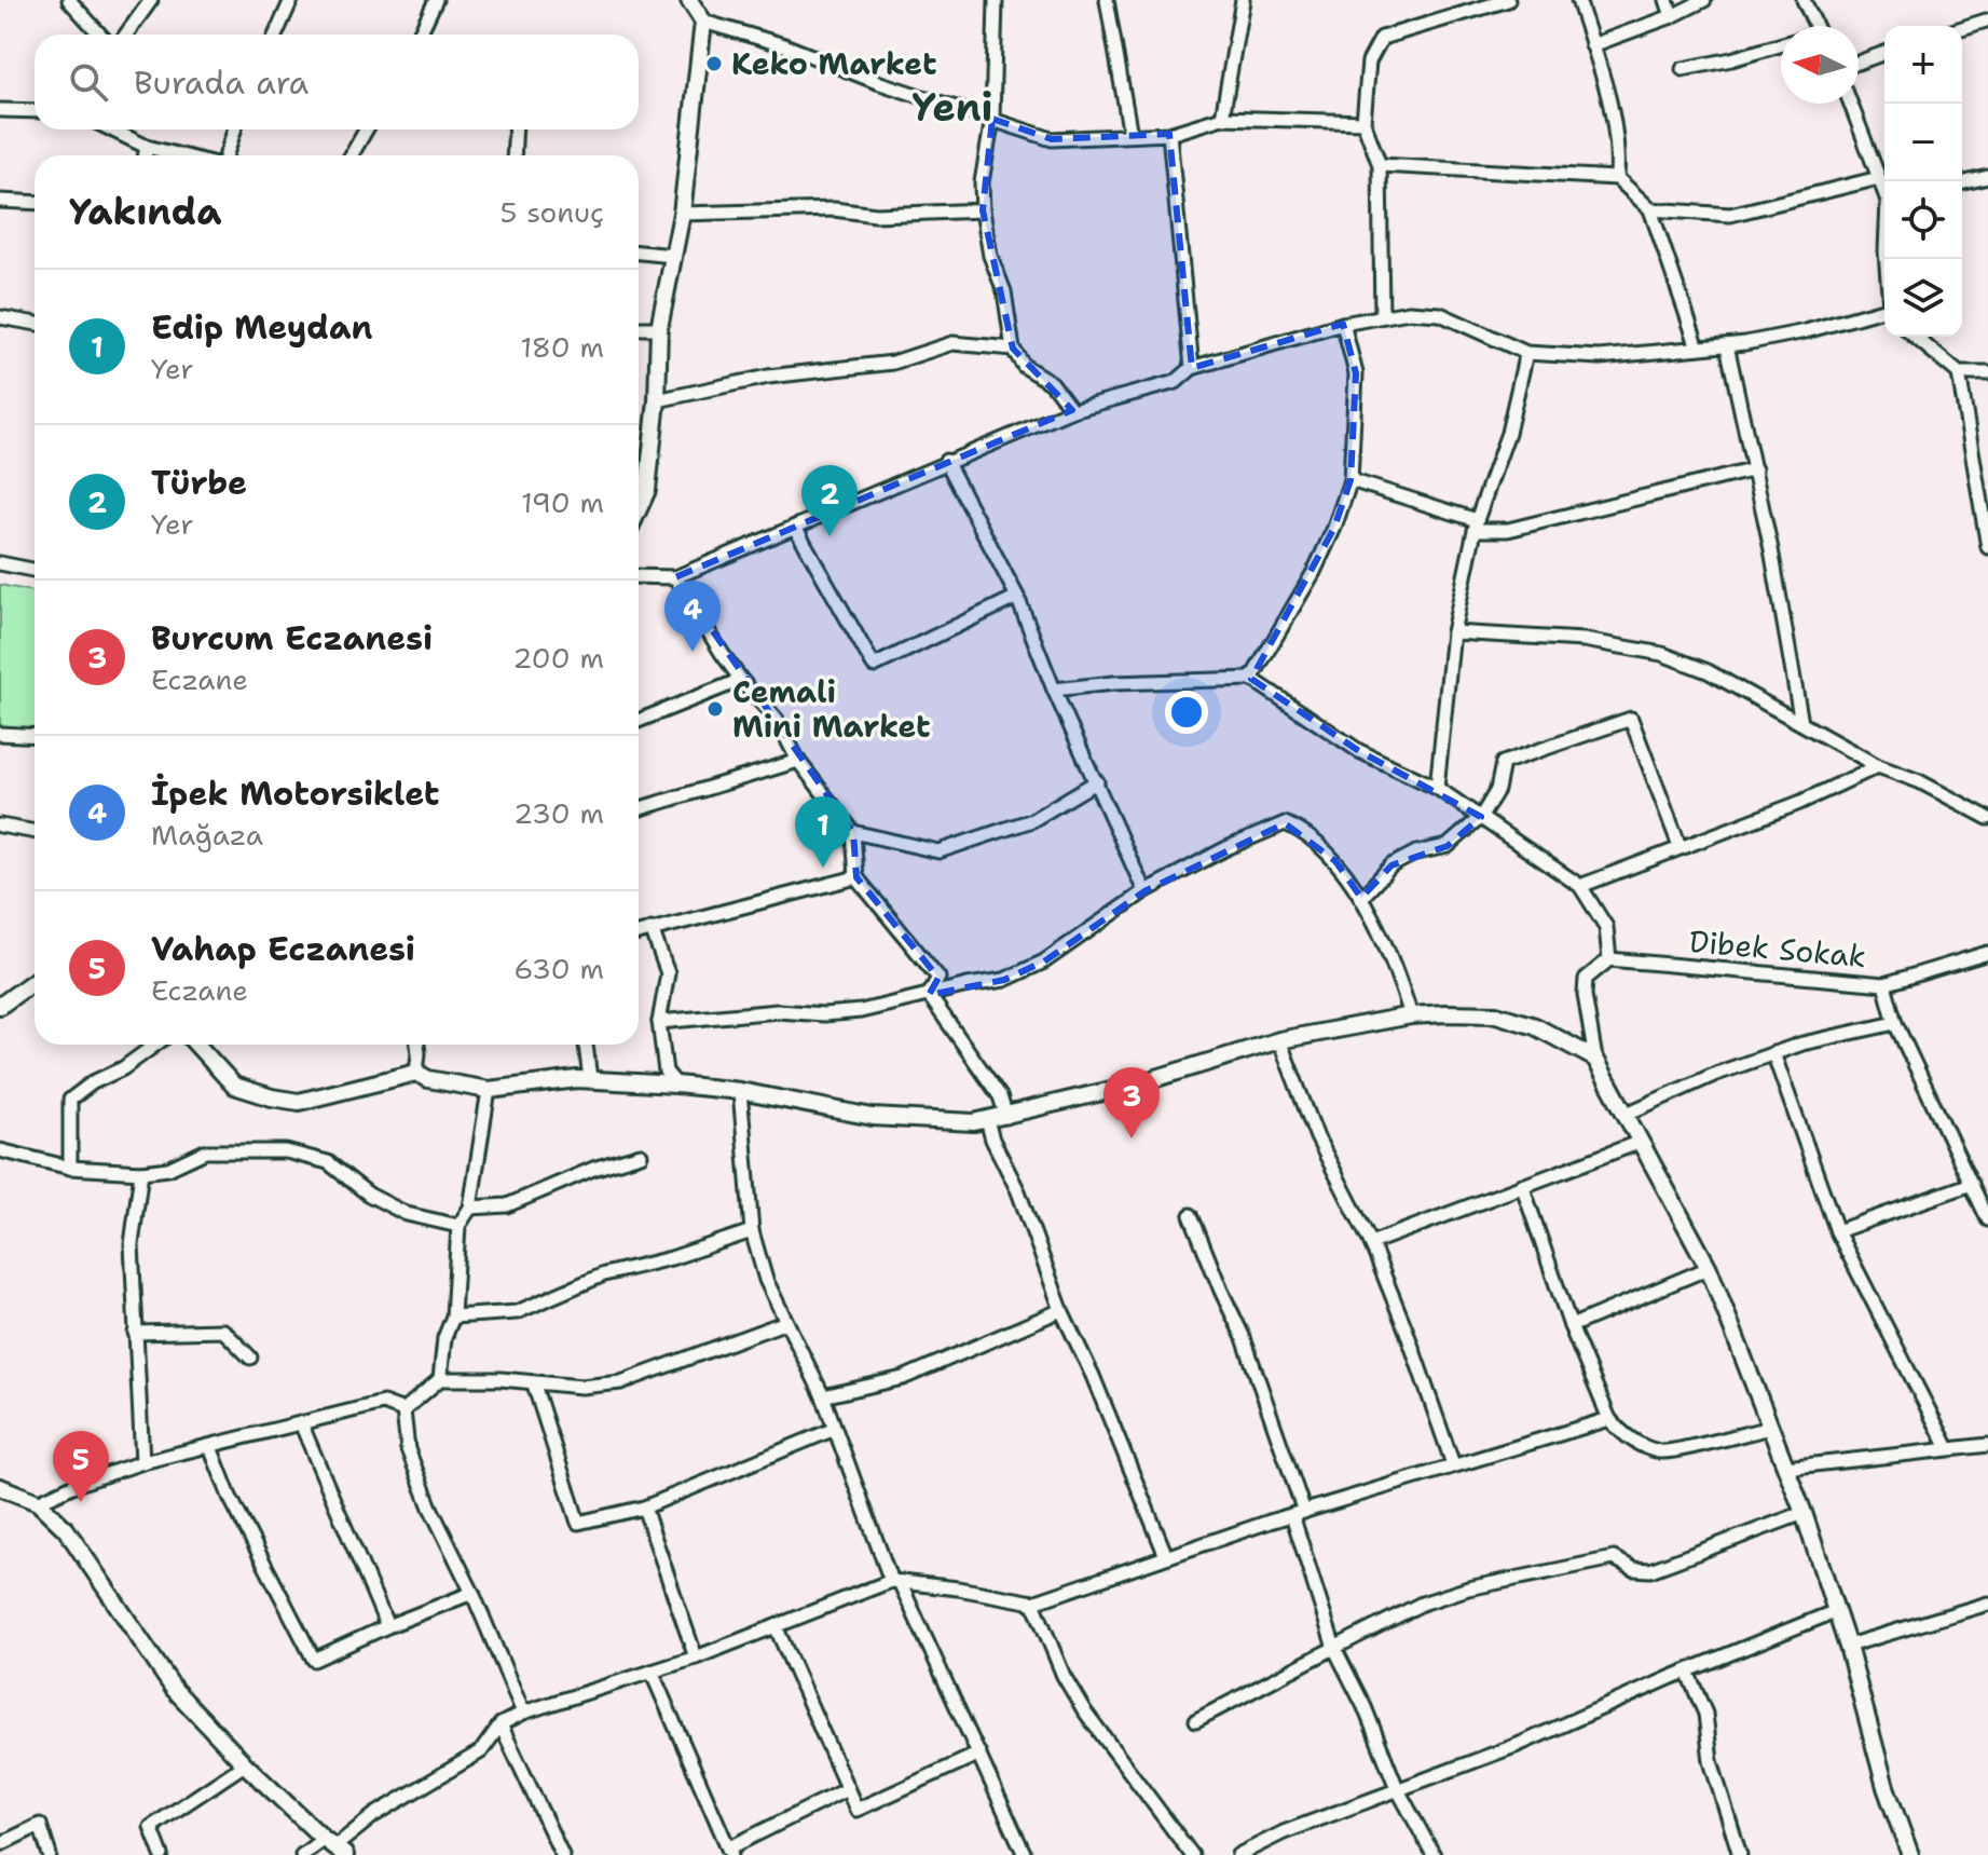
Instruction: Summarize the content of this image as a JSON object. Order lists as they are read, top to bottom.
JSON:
{
  "streets": {
    "street": ["Dibek Sokak"]
  },
  "districts": ["Yeni"],
  "places": ["Keko Market", "Cemali Mini Market"],
  "north": "left",
  "page": {
    "map_buttons": ["+", "−"],
    "search": "Burada ara",
    "heading": ["Yakında", "5 sonuç"],
    "list": [
      {
        "mark": "1",
        "name": "Edip Meydan",
        "note": "Yer",
        "value": "180 m"
      },
      {
        "mark": "2",
        "name": "Türbe",
        "note": "Yer",
        "value": "190 m"
      },
      {
        "mark": "3",
        "name": "Burcum Eczanesi",
        "note": "Eczane",
        "value": "200 m"
      },
      {
        "mark": "4",
        "name": "İpek Motorsiklet",
        "note": "Mağaza",
        "value": "230 m"
      },
      {
        "mark": "5",
        "name": "Vahap Eczanesi",
        "note": "Eczane",
        "value": "630 m"
      }
    ],
    "pins": [
      "2",
      "4",
      "1",
      "3",
      "5"
    ]
  }
}
